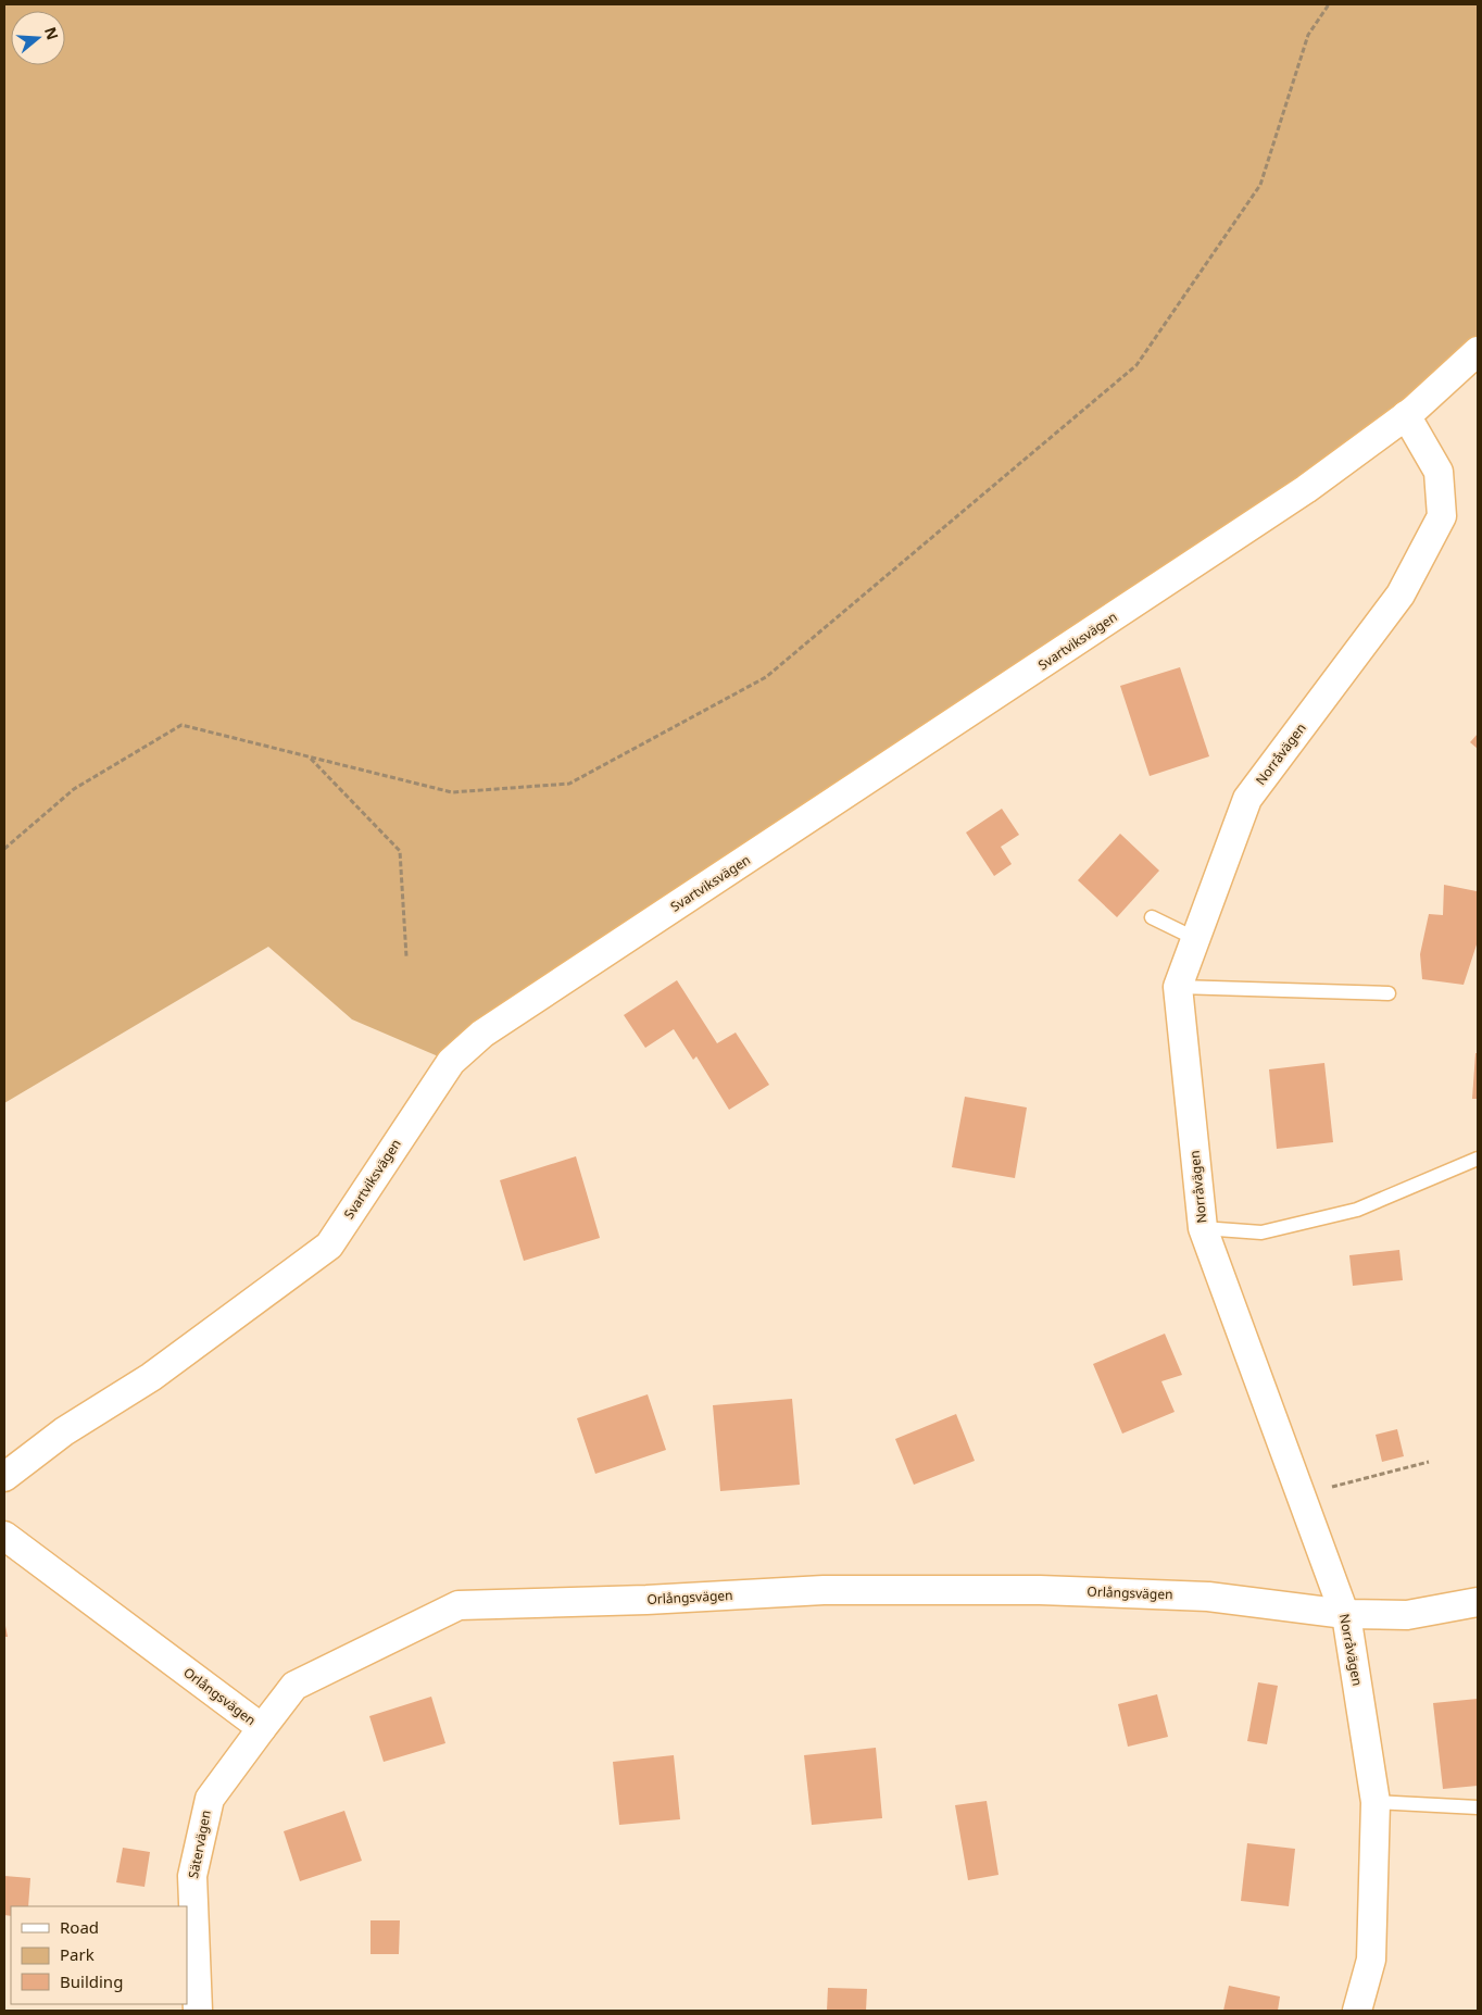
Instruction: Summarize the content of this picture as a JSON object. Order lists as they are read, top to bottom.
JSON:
{
  "streets": {
    "street": [
      "Svartviksvägen",
      "Norråvägen",
      "Orlångsvägen",
      "Sätervägen"
    ]
  },
  "crossings": [
    ["Svartviksvägen", "Norråvägen"],
    ["Norråvägen", "Orlångsvägen"],
    ["Orlångsvägen", "Sätervägen"]
  ],
  "legend": ["Road", "Park", "Building"],
  "north": "right"
}
